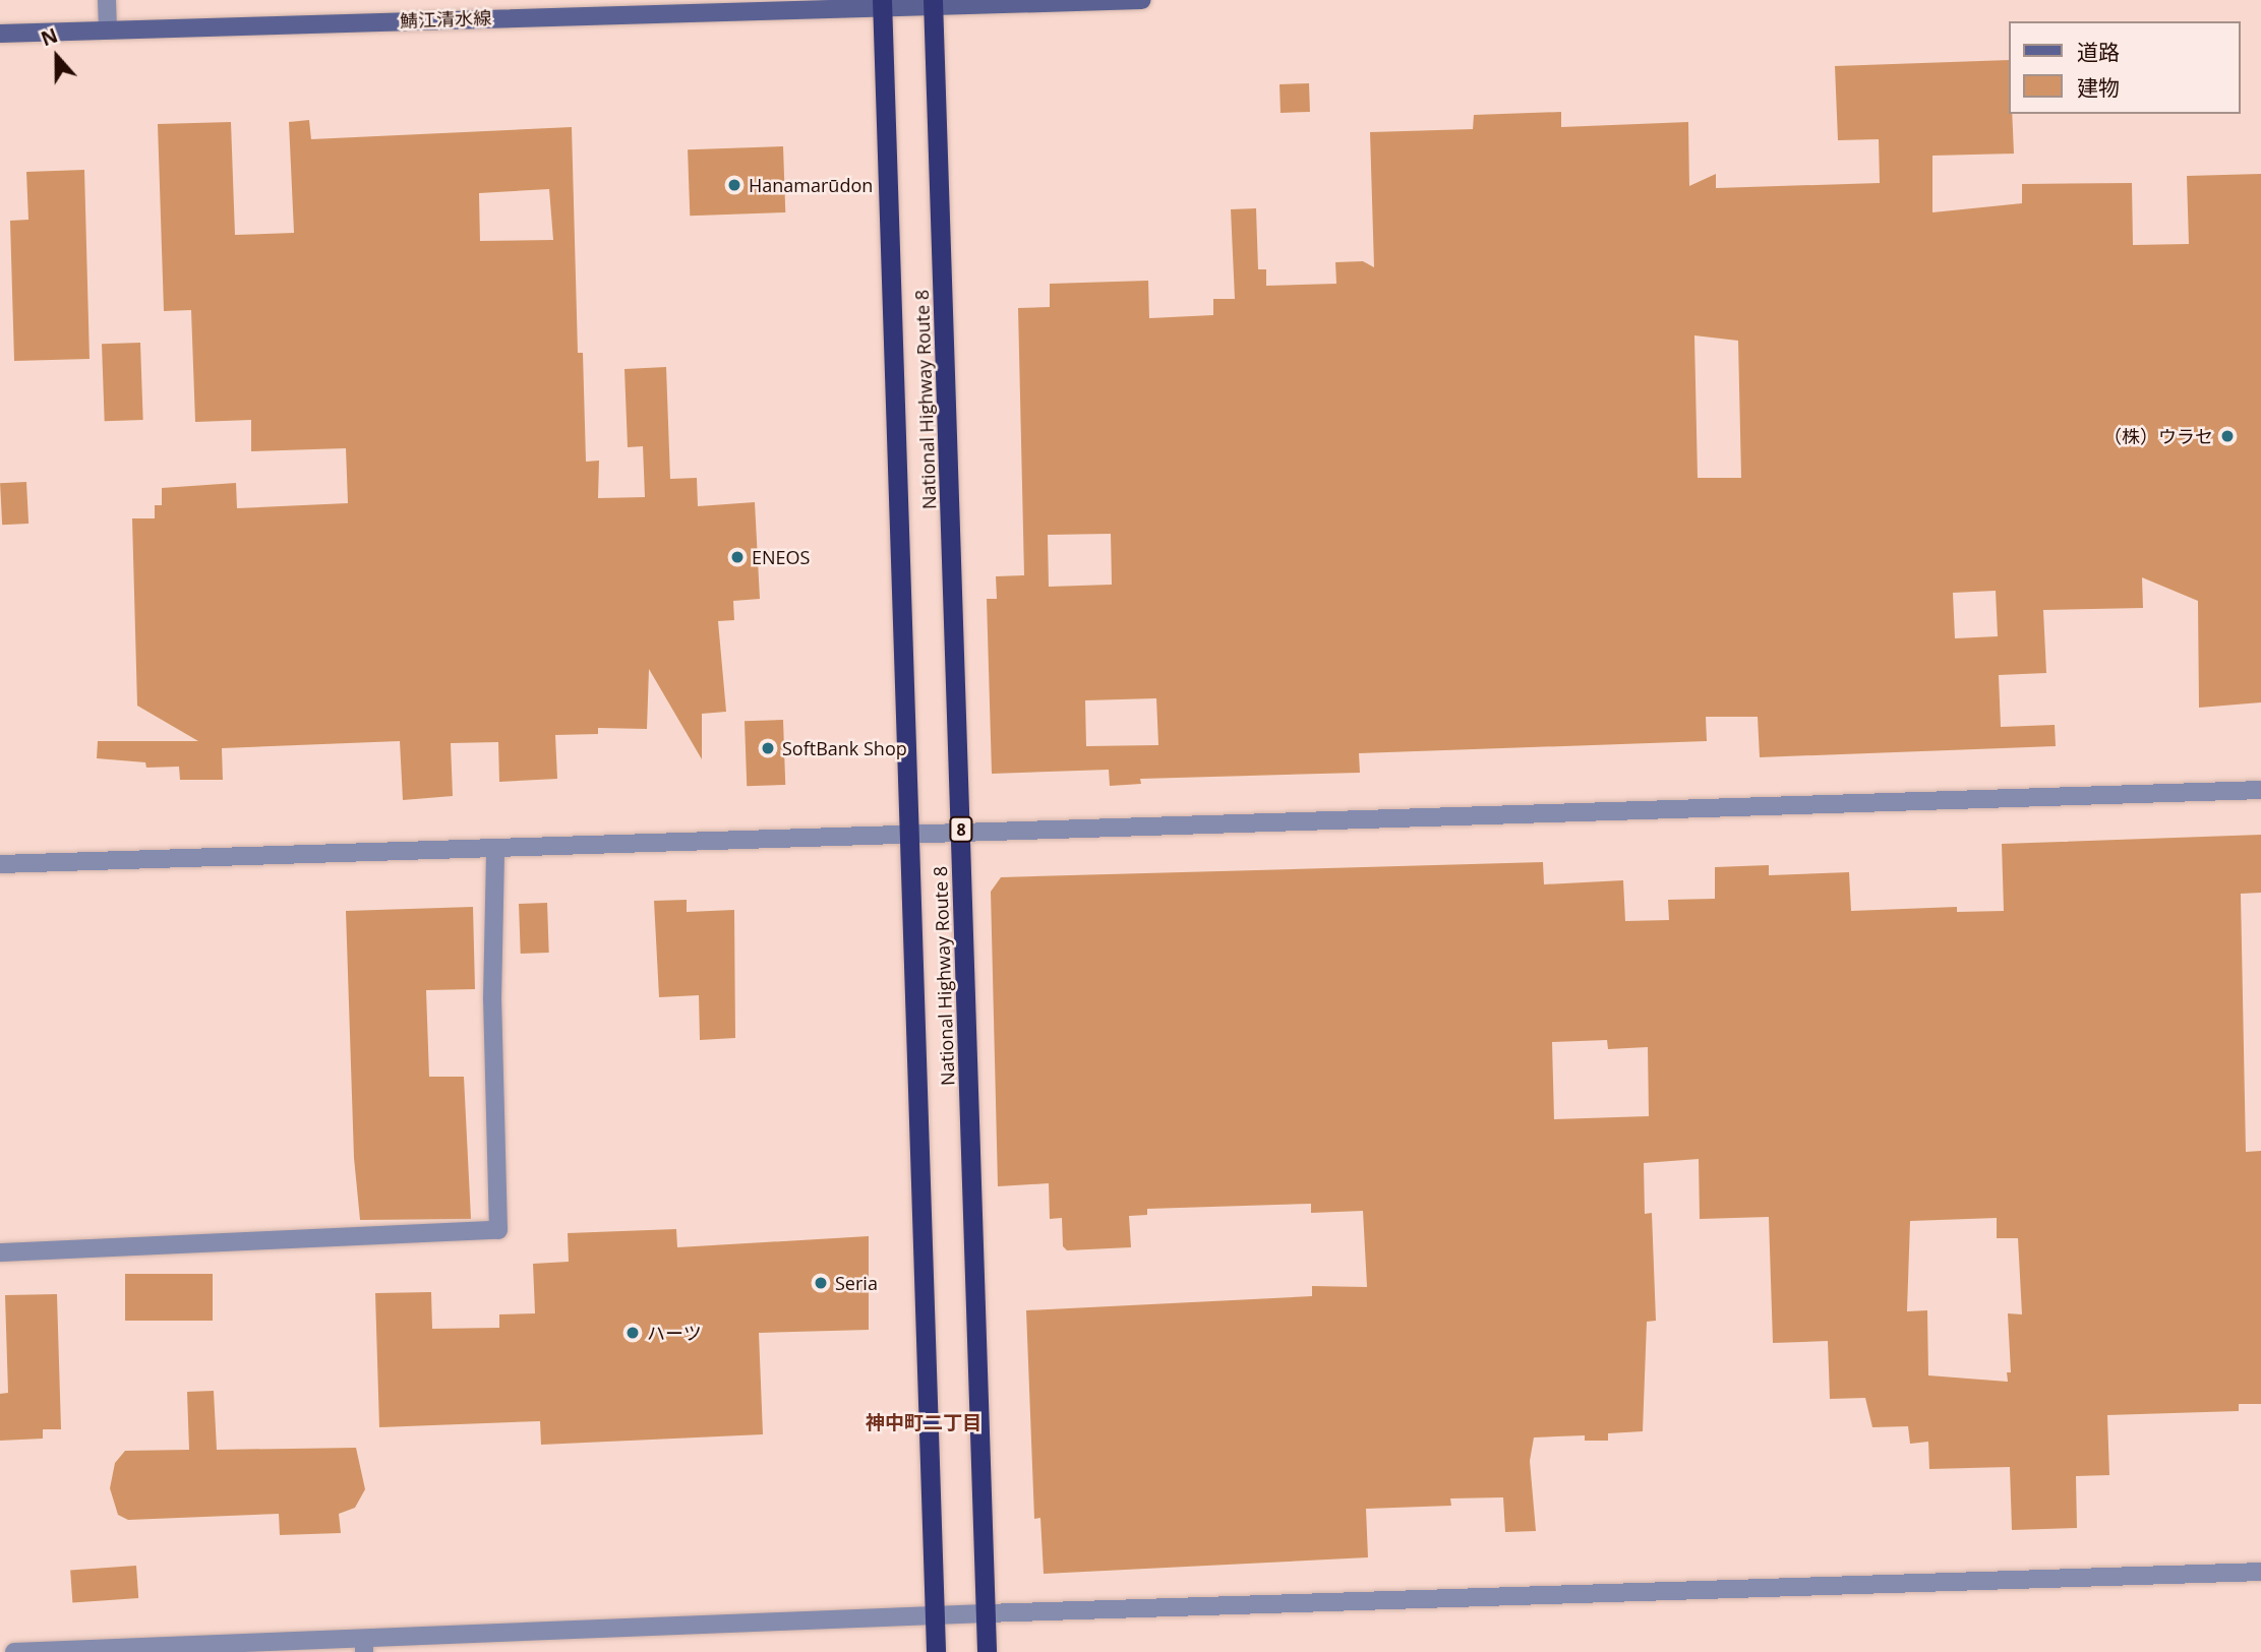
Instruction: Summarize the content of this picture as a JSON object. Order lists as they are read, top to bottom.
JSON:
{
  "streets": {
    "highway": ["National Highway Route 8", "8"],
    "main road": ["鯖江清水線"]
  },
  "crossings": [
    ["鯖江清水線", "National Highway Route 8"]
  ],
  "districts": ["神中町二丁目"],
  "places": [
    "Hanamarūdon",
    "（株）ウラセ",
    "ENEOS",
    "SoftBank Shop",
    "Seria",
    "ハーツ"
  ],
  "legend": ["道路", "建物"],
  "north": "top"
}
